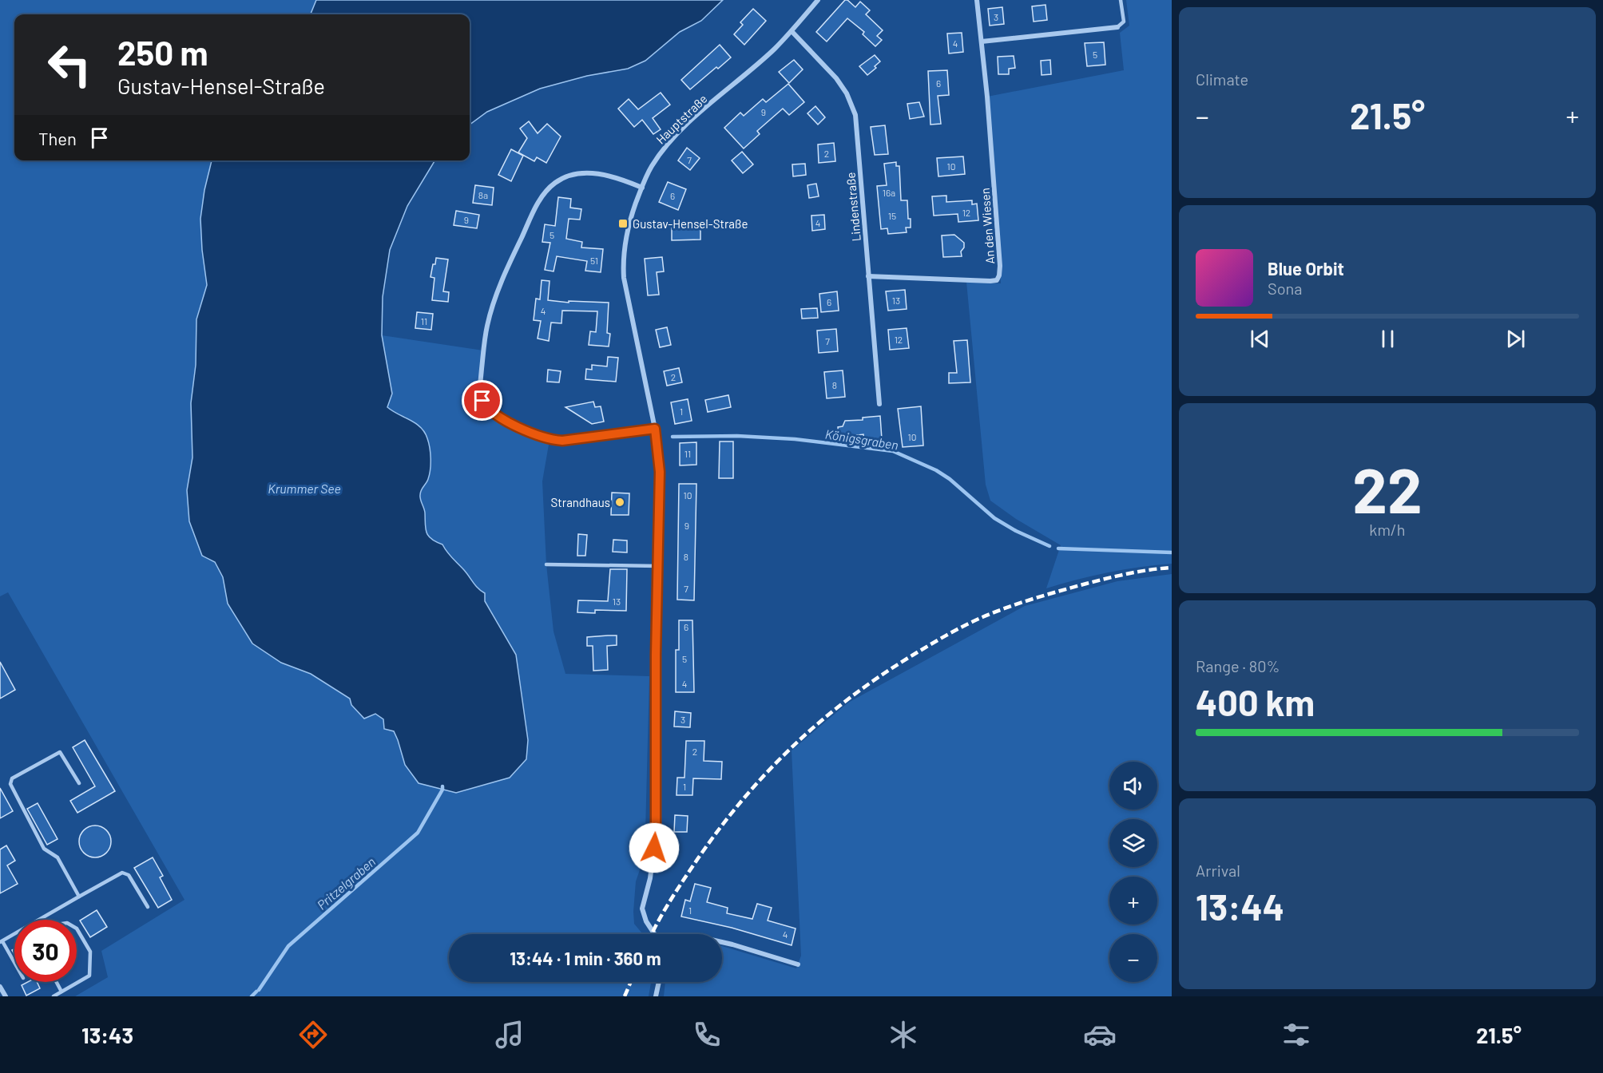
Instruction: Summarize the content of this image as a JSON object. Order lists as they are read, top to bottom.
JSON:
{
  "streets": {
    "street": ["Hauptstraße", "Lindenstraße", "An den Wiesen"]
  },
  "crossings": [
    ["Hauptstraße", "Lindenstraße"],
    ["Lindenstraße", "An den Wiesen"]
  ],
  "water": ["Königsgraben", "Krummer See", "Pritzelgraben"],
  "places": {
    "transit": ["Gustav-Hensel-Straße"],
    "other": ["Strandhaus"]
  },
  "house_numbers": [
    "3",
    "4",
    "5",
    "6",
    "9",
    "2",
    "7",
    "10",
    "16a",
    "8a",
    "6",
    "12",
    "15",
    "9",
    "4",
    "5",
    "51",
    "13",
    "6",
    "4",
    "11",
    "12",
    "7",
    "2",
    "8",
    "1",
    "10",
    "11",
    "10",
    "9",
    "8",
    "7",
    "13",
    "6",
    "5",
    "4",
    "3",
    "2",
    "1",
    "1",
    "4"
  ],
  "page": {
    "tile": [
      "Climate",
      ["22", "km/h"],
      ["Range · 80%", "400 km"],
      ["Arrival", "13:44"]
    ],
    "turn": ["250 m", "Gustav-Hensel-Straße"],
    "heat": ["−", "21.5°", "+"],
    "then": "Then",
    "song": ["Blue Orbit", "Sona"],
    "map_buttons": ["+", "−"],
    "limit": "30",
    "trip": "13:44 · 1 min · 360 m",
    "tabs": ["13:43", "21.5°"]
  }
}
